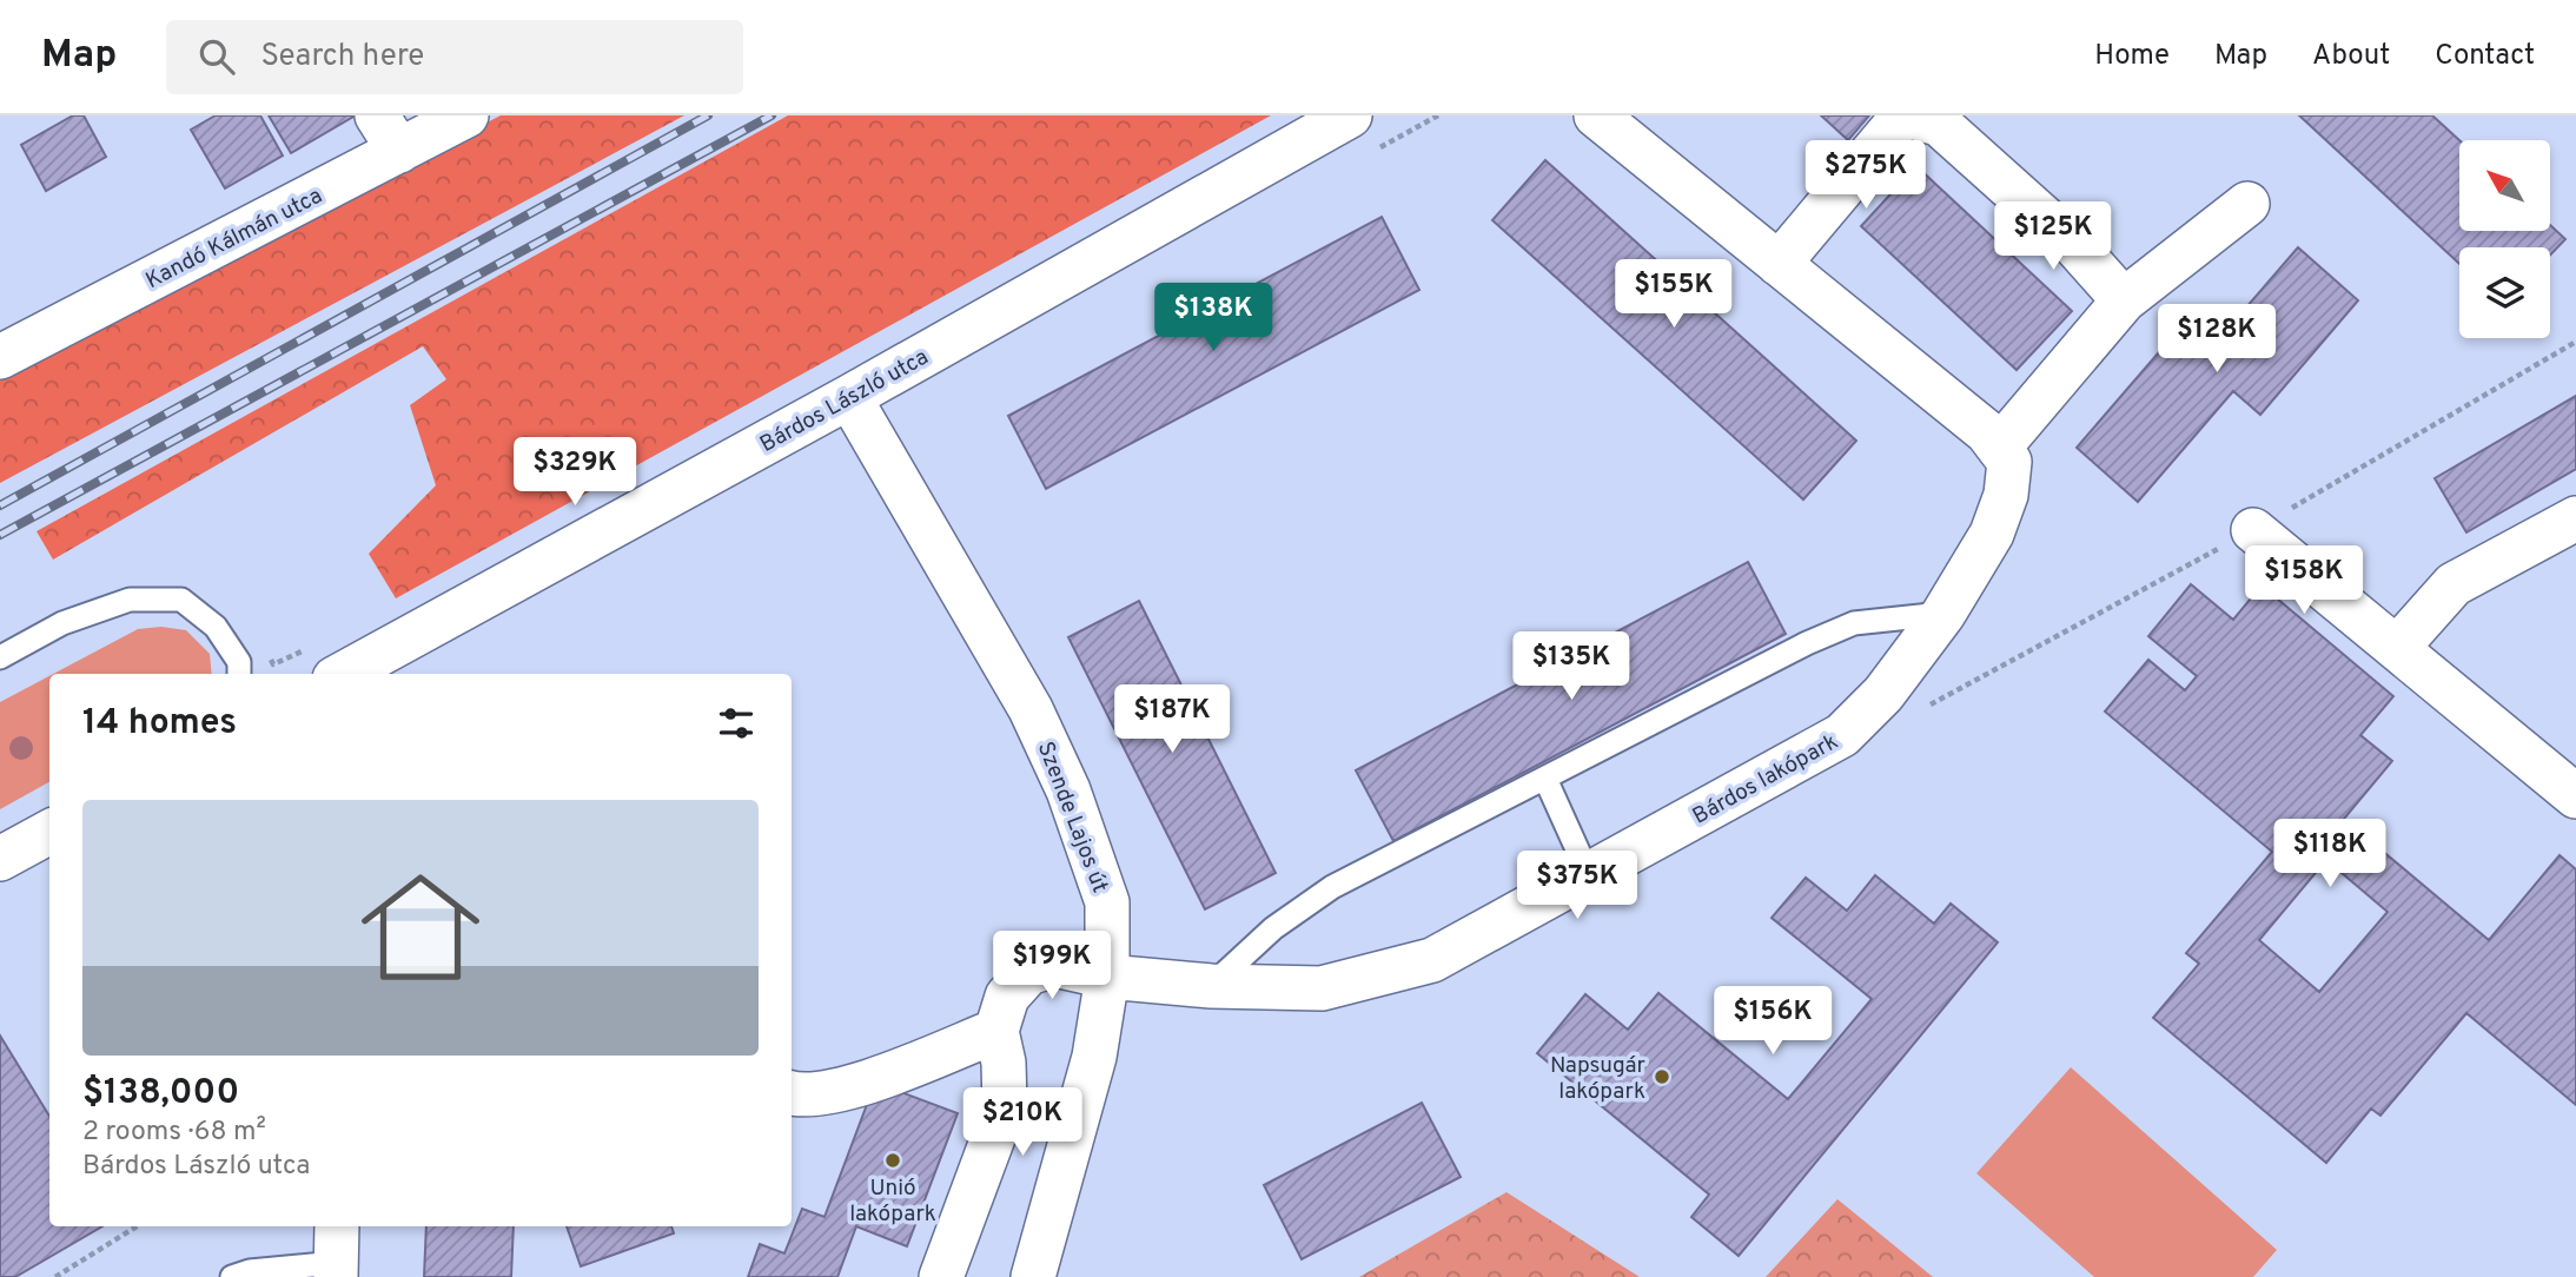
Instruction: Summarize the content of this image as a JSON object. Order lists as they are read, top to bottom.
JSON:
{
  "streets": {
    "street": [
      "Kandó Kálmán utca",
      "Bárdos László utca",
      "Bárdos lakópark",
      "Szende Lajos út"
    ]
  },
  "crossings": [
    ["Bárdos László utca", "Szende Lajos út"],
    ["Bárdos lakópark", "Szende Lajos út"]
  ],
  "places": ["Napsugár lakópark", "Unió lakópark"],
  "north": "top left",
  "page": {
    "header": "Map",
    "search": "Search here",
    "nav": [
      "Home",
      "Map",
      "About",
      "Contact"
    ],
    "price": [
      "$275K",
      "$125K",
      "$155K",
      "$138K",
      "$128K",
      "$329K",
      "$158K",
      "$135K",
      "$187K",
      "$118K",
      "$375K",
      "$199K",
      "$156K",
      "$210K"
    ],
    "heading": "14 homes",
    "list": [
      {
        "name": "$138,000",
        "note": "2 rooms · 68 m² · Bárdos László utca"
      }
    ]
  }
}
